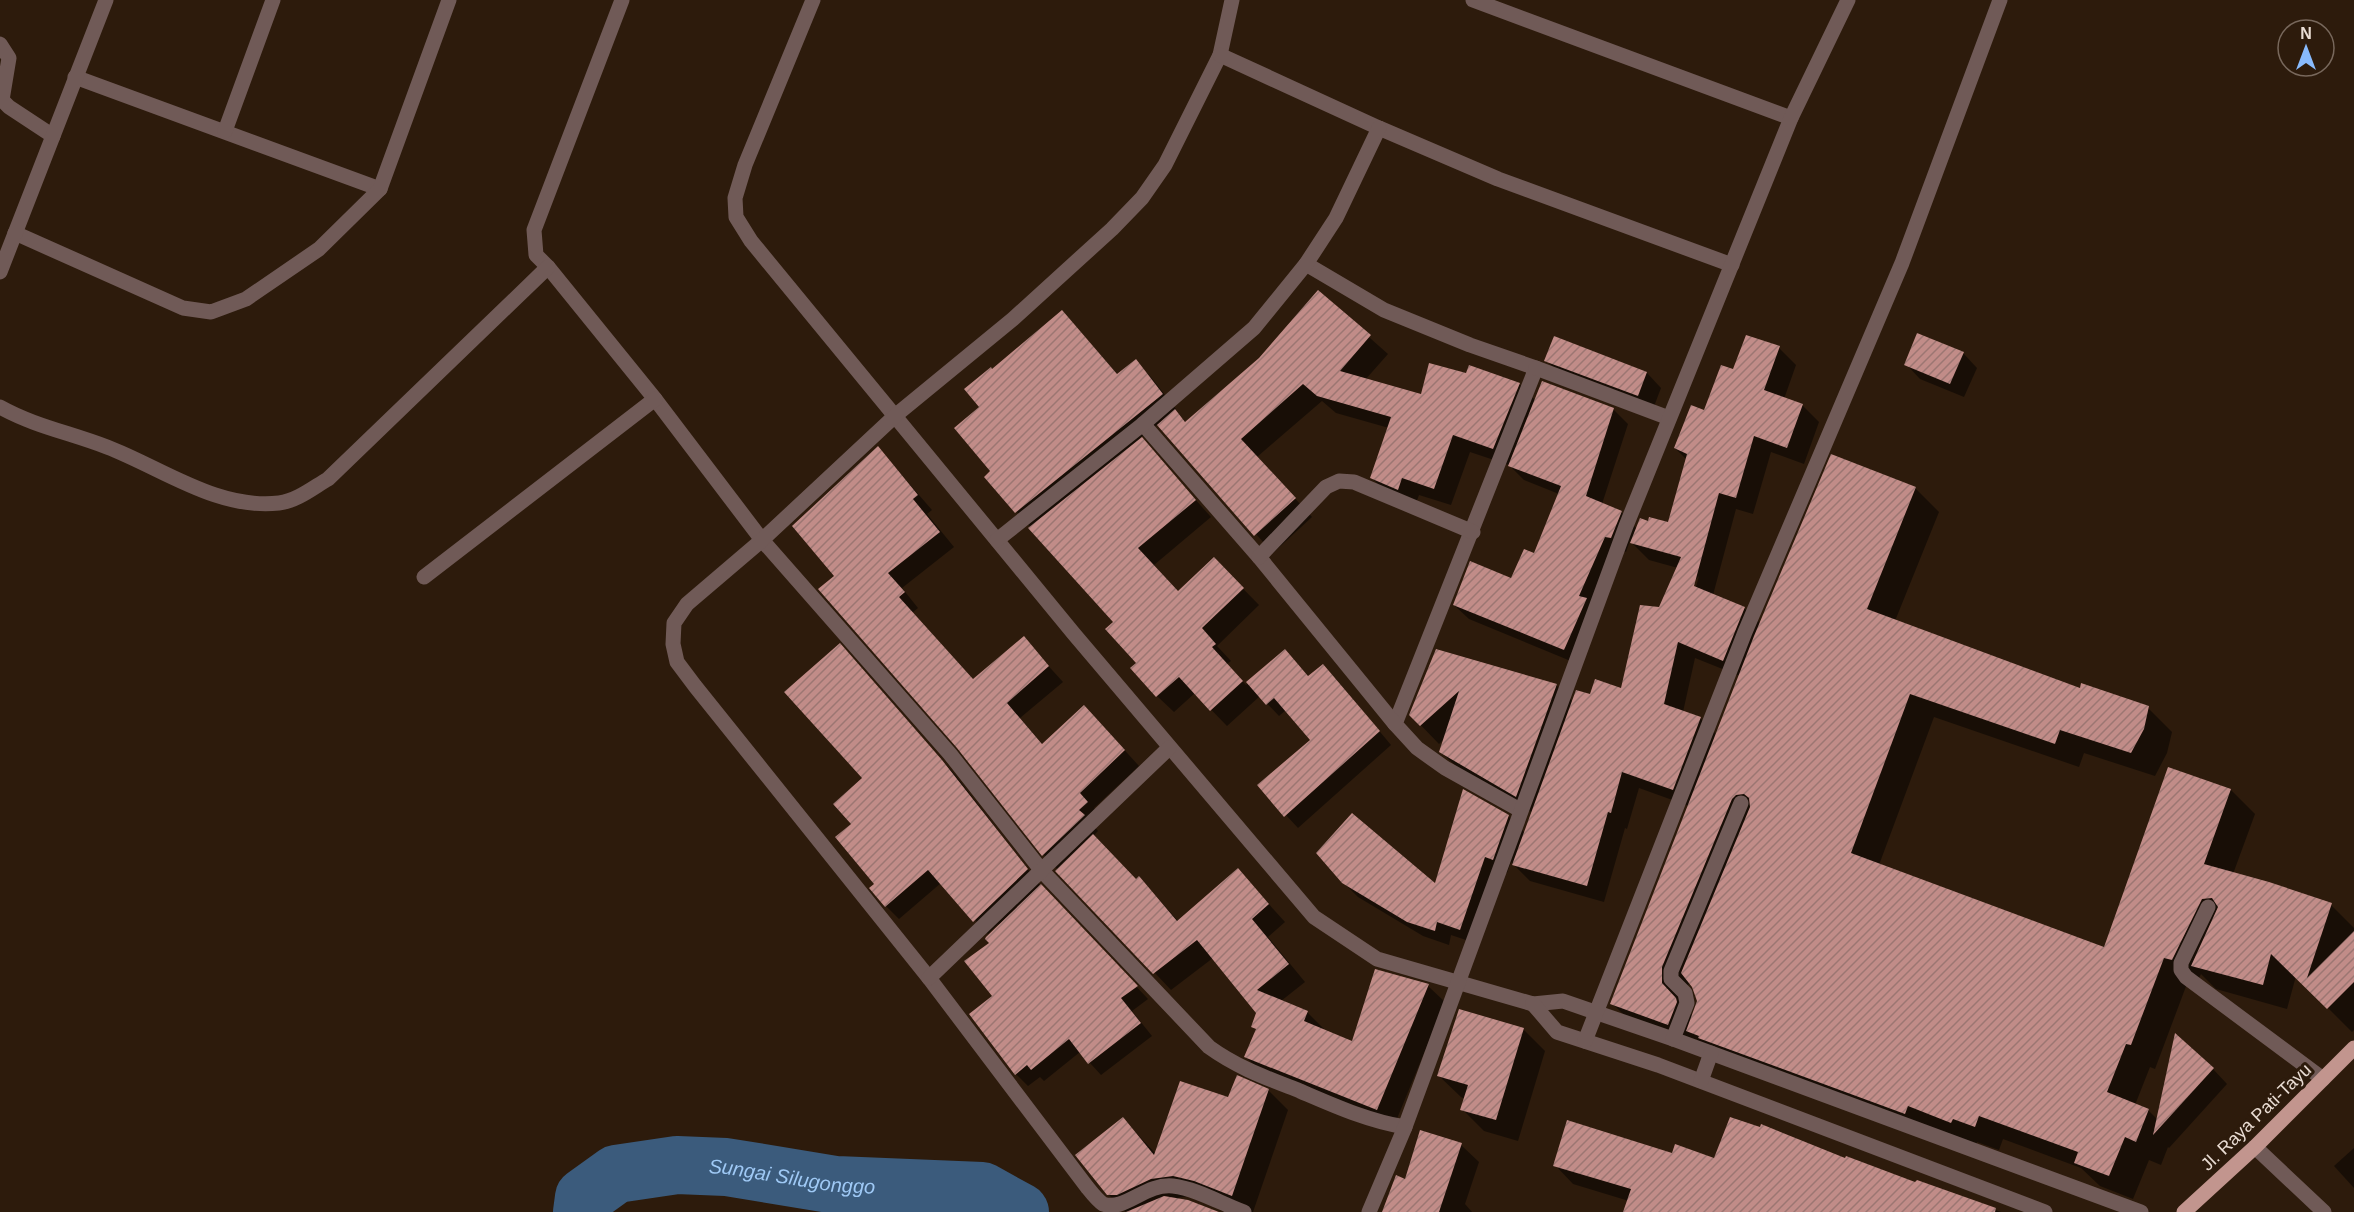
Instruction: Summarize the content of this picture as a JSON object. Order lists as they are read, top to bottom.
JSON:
{
  "streets": {
    "main road": ["Jl. Raya Pati-Tayu"]
  },
  "water": ["Sungai Silugonggo"],
  "north": "top"
}
